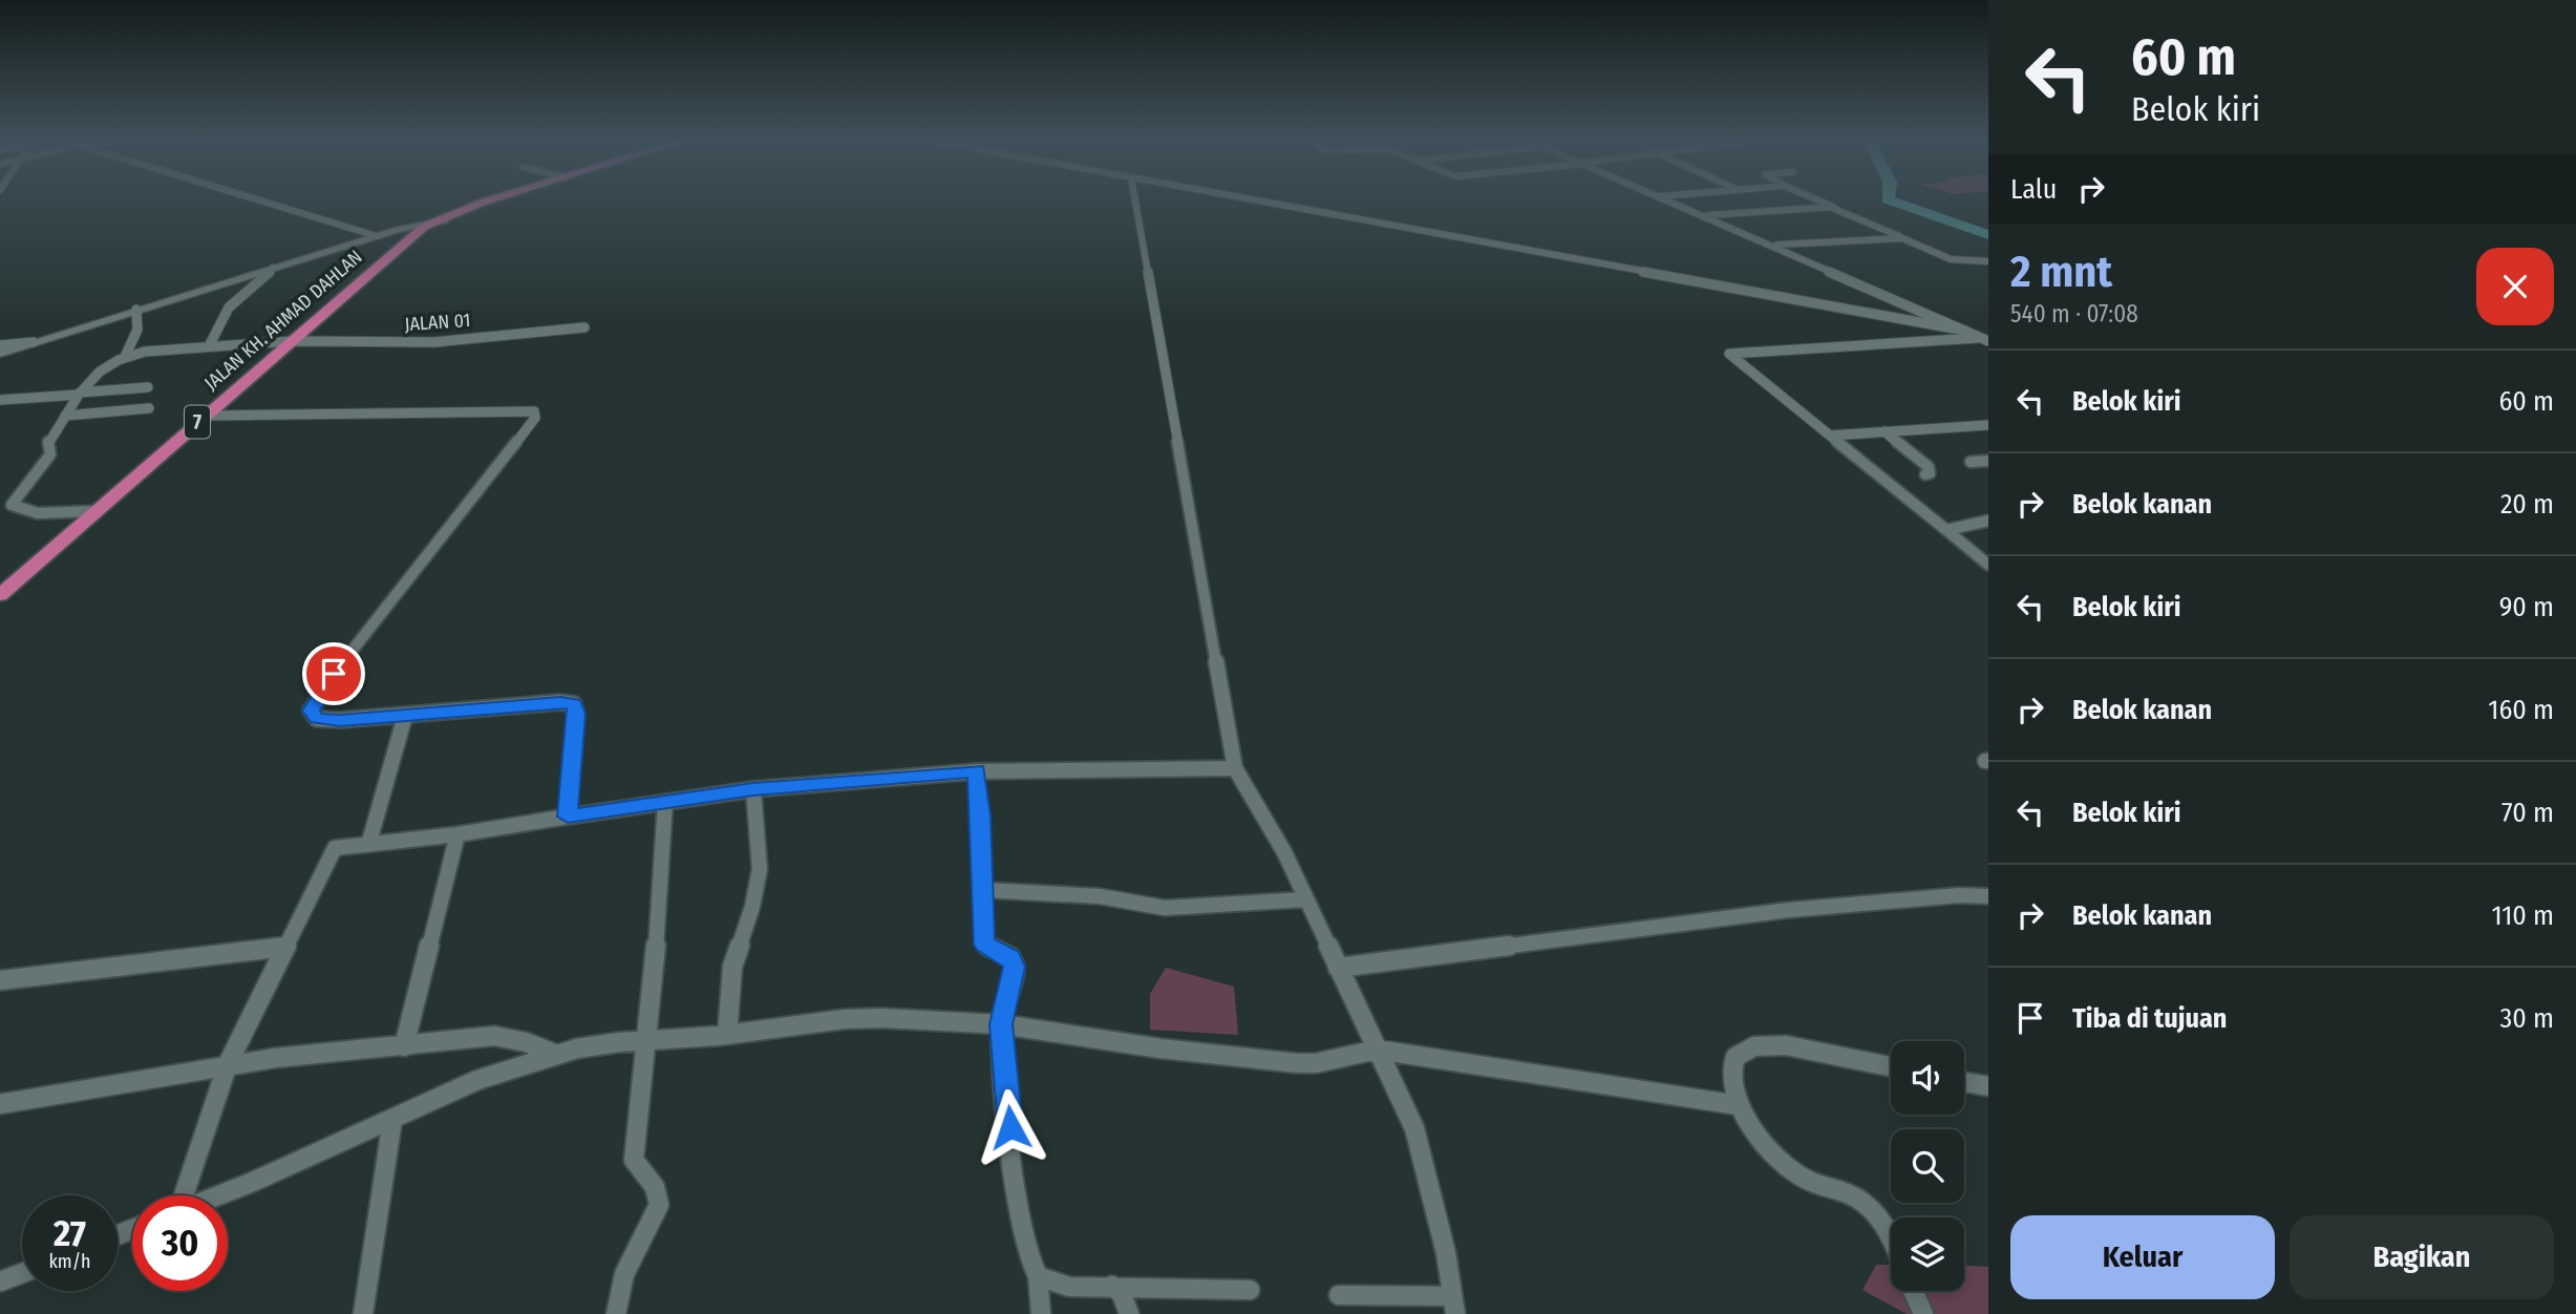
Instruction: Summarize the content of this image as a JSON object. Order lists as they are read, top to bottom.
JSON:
{
  "streets": {
    "highway": ["JALAN KH. AHMAD DAHLAN", "7"],
    "street": ["JALAN 01"]
  },
  "crossings": [
    ["JALAN KH. AHMAD DAHLAN", "JALAN 01"]
  ],
  "page": {
    "turn": ["60 m", "Belok kiri"],
    "then": "Lalu",
    "heading": ["2 mnt", "540 m · 07:08"],
    "list": [
      {
        "name": "Belok kiri",
        "value": "60 m"
      },
      {
        "name": "Belok kanan",
        "value": "20 m"
      },
      {
        "name": "Belok kiri",
        "value": "90 m"
      },
      {
        "name": "Belok kanan",
        "value": "160 m"
      },
      {
        "name": "Belok kiri",
        "value": "70 m"
      },
      {
        "name": "Belok kanan",
        "value": "110 m"
      },
      {
        "name": "Tiba di tujuan",
        "value": "30 m"
      }
    ],
    "speed": "27 km/h",
    "limit": "30",
    "buttons": ["Keluar", "Bagikan"]
  }
}
